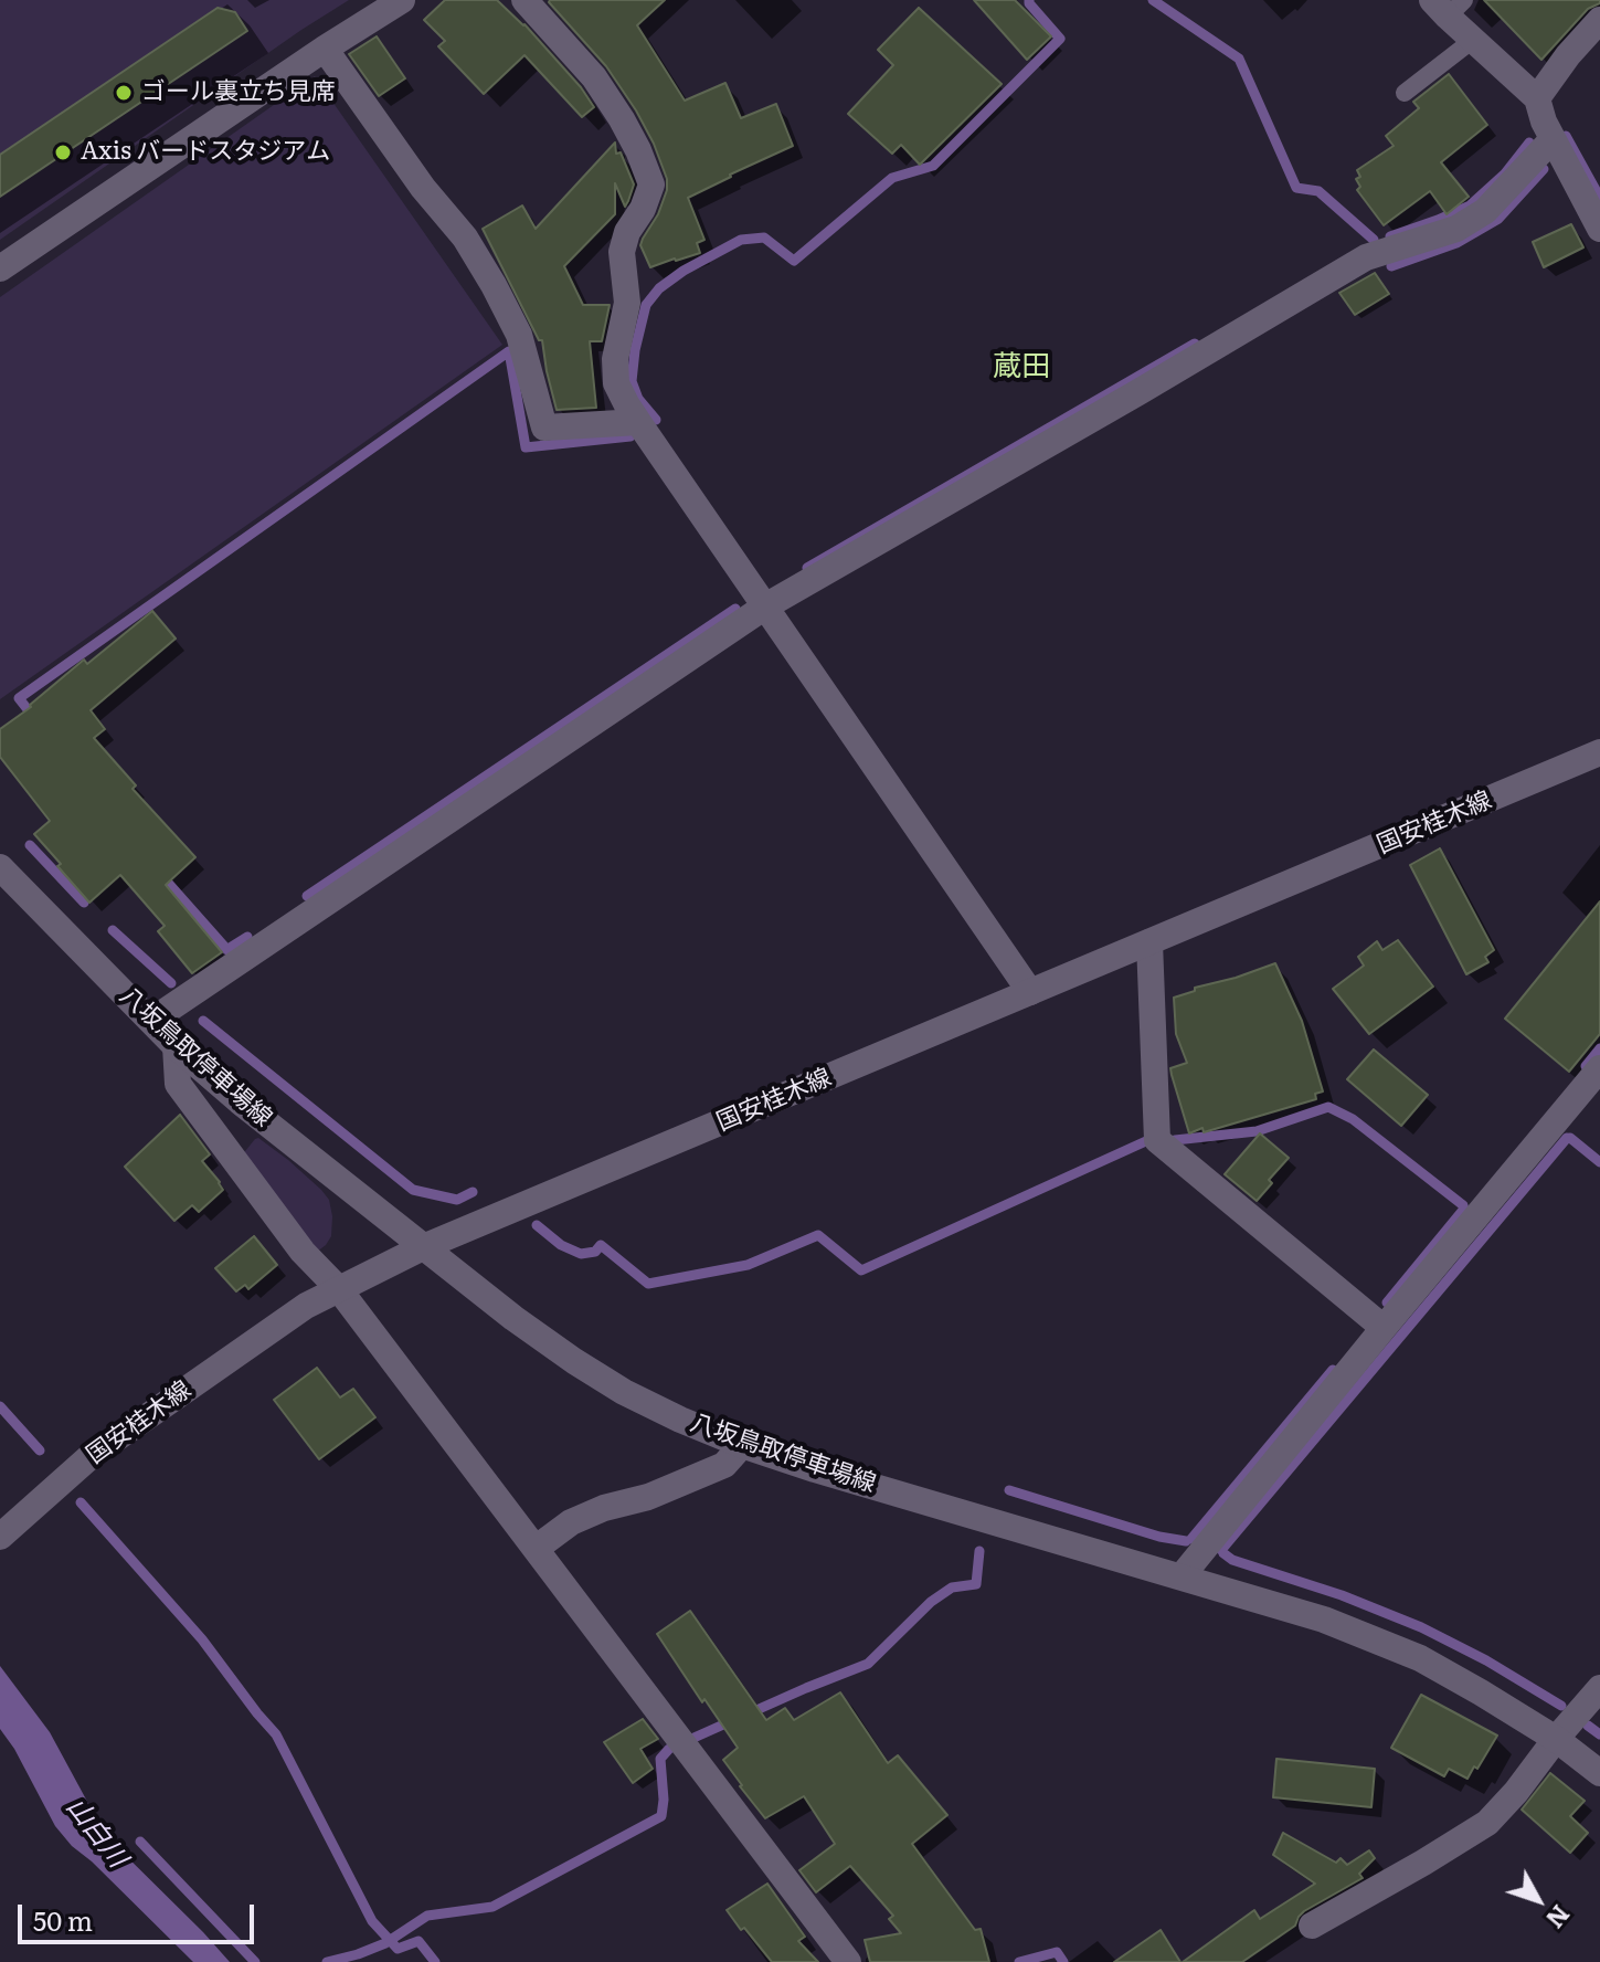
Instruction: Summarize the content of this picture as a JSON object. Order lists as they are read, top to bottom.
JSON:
{
  "streets": {
    "street": ["国安桂木線", "八坂鳥取停車場線"]
  },
  "crossings": [
    ["国安桂木線", "八坂鳥取停車場線"]
  ],
  "districts": ["蔵田"],
  "water": ["山白川"],
  "places": ["ゴール裏立ち見席", "Axis バードスタジアム"],
  "scale_bar": "50 m",
  "north": "bottom right"
}
